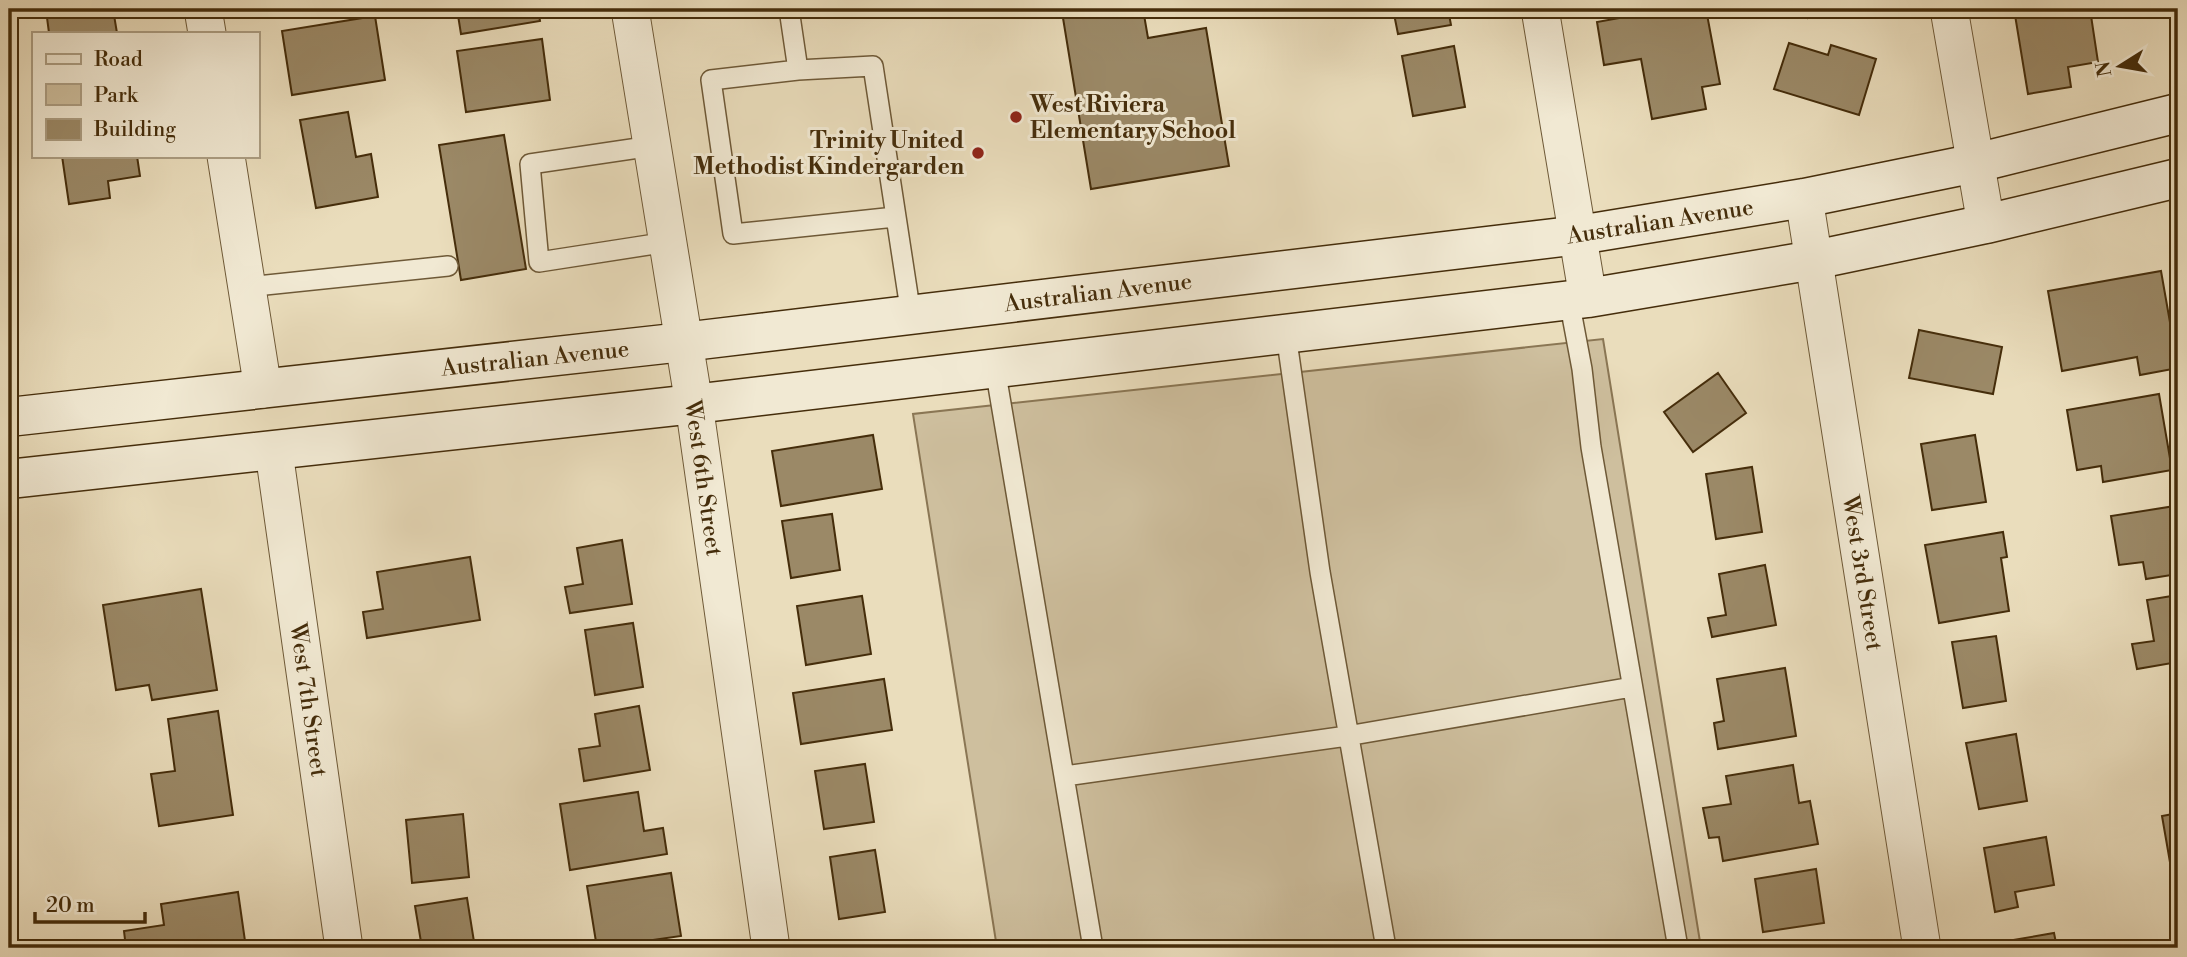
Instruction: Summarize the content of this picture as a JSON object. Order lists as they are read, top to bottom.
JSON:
{
  "streets": {
    "main road": ["Australian Avenue"],
    "street": ["West 6th Street", "West 3rd Street", "West 7th Street"]
  },
  "crossings": [
    ["Australian Avenue", "West 6th Street"],
    ["Australian Avenue", "West 3rd Street"]
  ],
  "places": ["West Riviera Elementary School", "Trinity United Methodist Kindergarden"],
  "legend": ["Road", "Park", "Building"],
  "scale_bar": "20 m",
  "north": "left"
}
